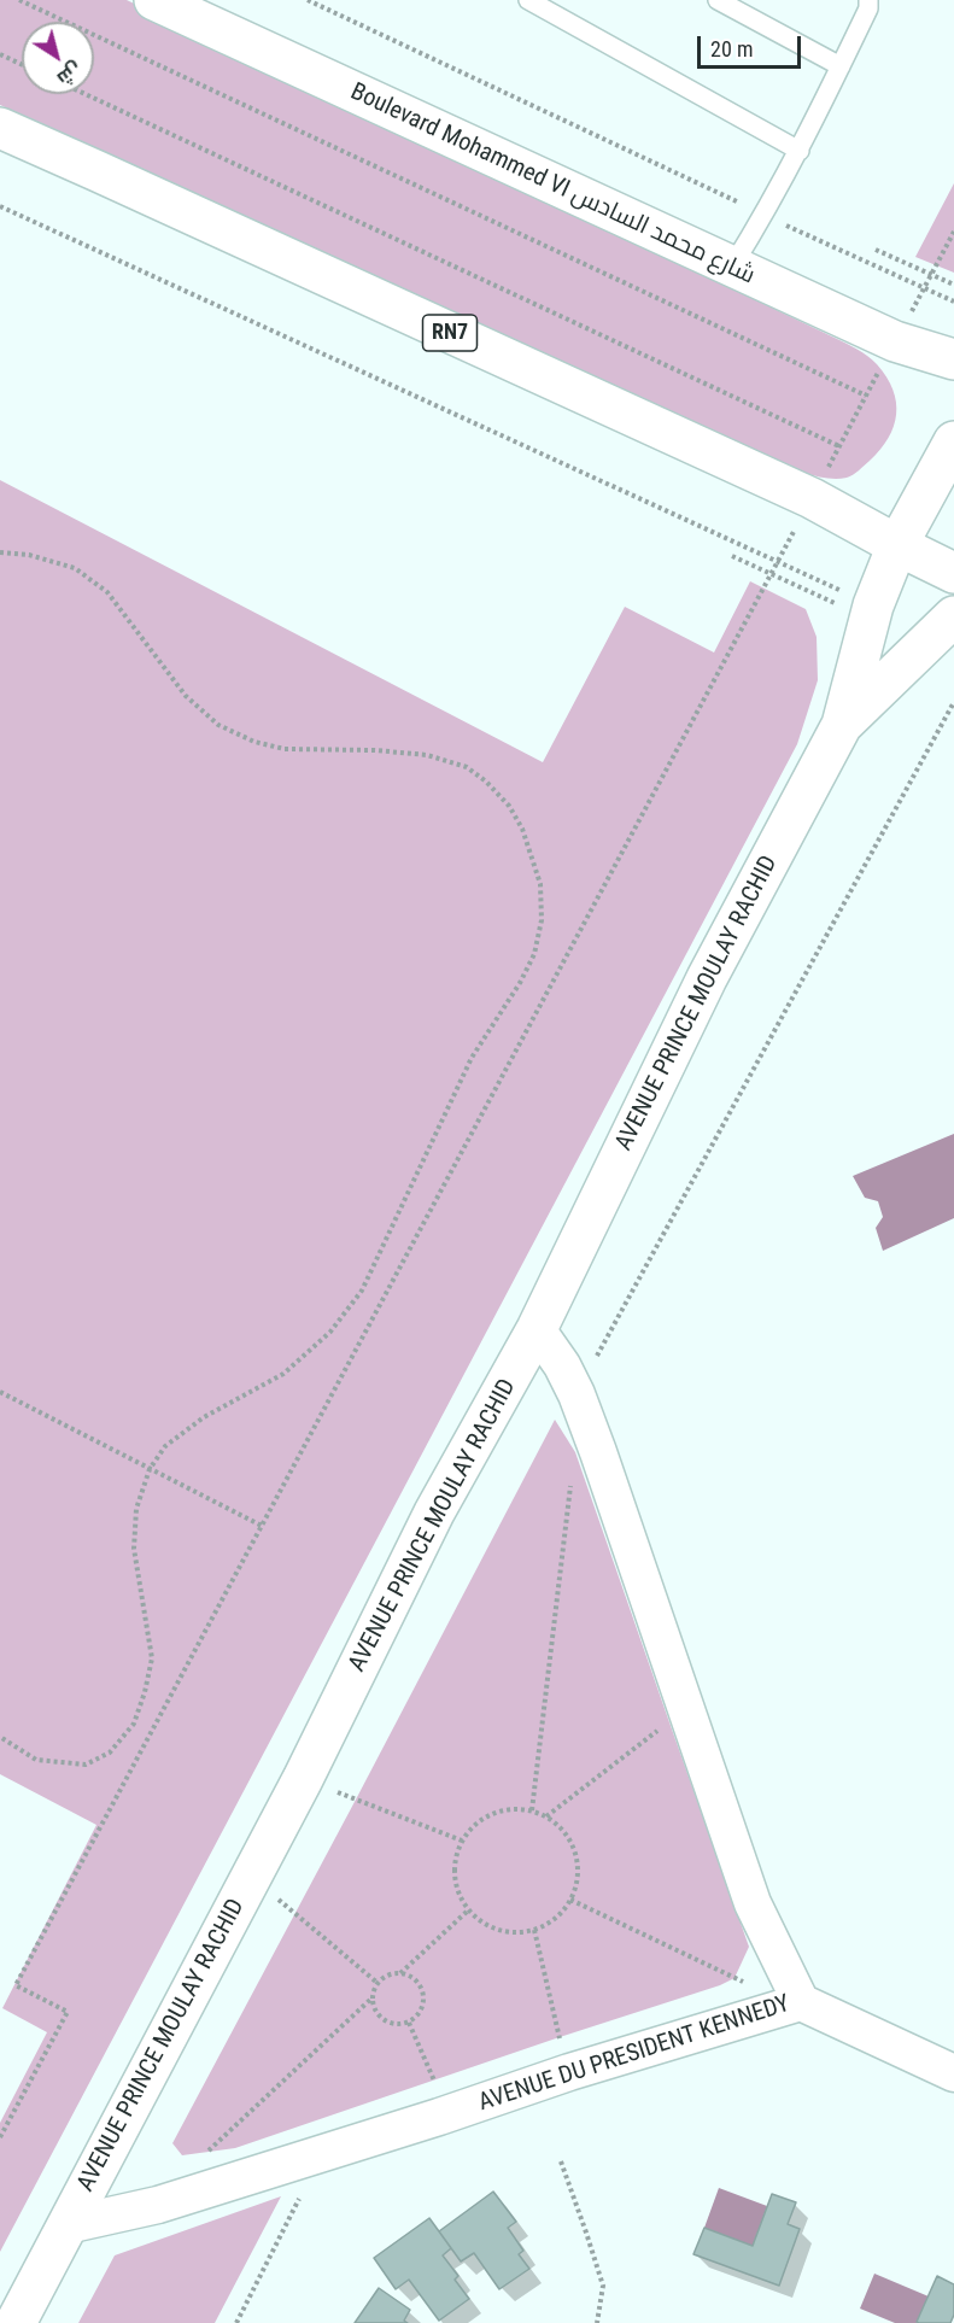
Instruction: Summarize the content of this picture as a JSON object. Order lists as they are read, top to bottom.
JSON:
{
  "streets": {
    "street": [
      "Boulevard Mohammed VI شارع محمد السادس",
      "RN7",
      "AVENUE PRINCE MOULAY RACHID",
      "AVENUE DU PRESIDENT KENNEDY"
    ]
  },
  "crossings": [
    ["RN7", "AVENUE PRINCE MOULAY RACHID"],
    ["AVENUE PRINCE MOULAY RACHID", "AVENUE DU PRESIDENT KENNEDY"]
  ],
  "scale_bar": "20 m",
  "north": "bottom right"
}
